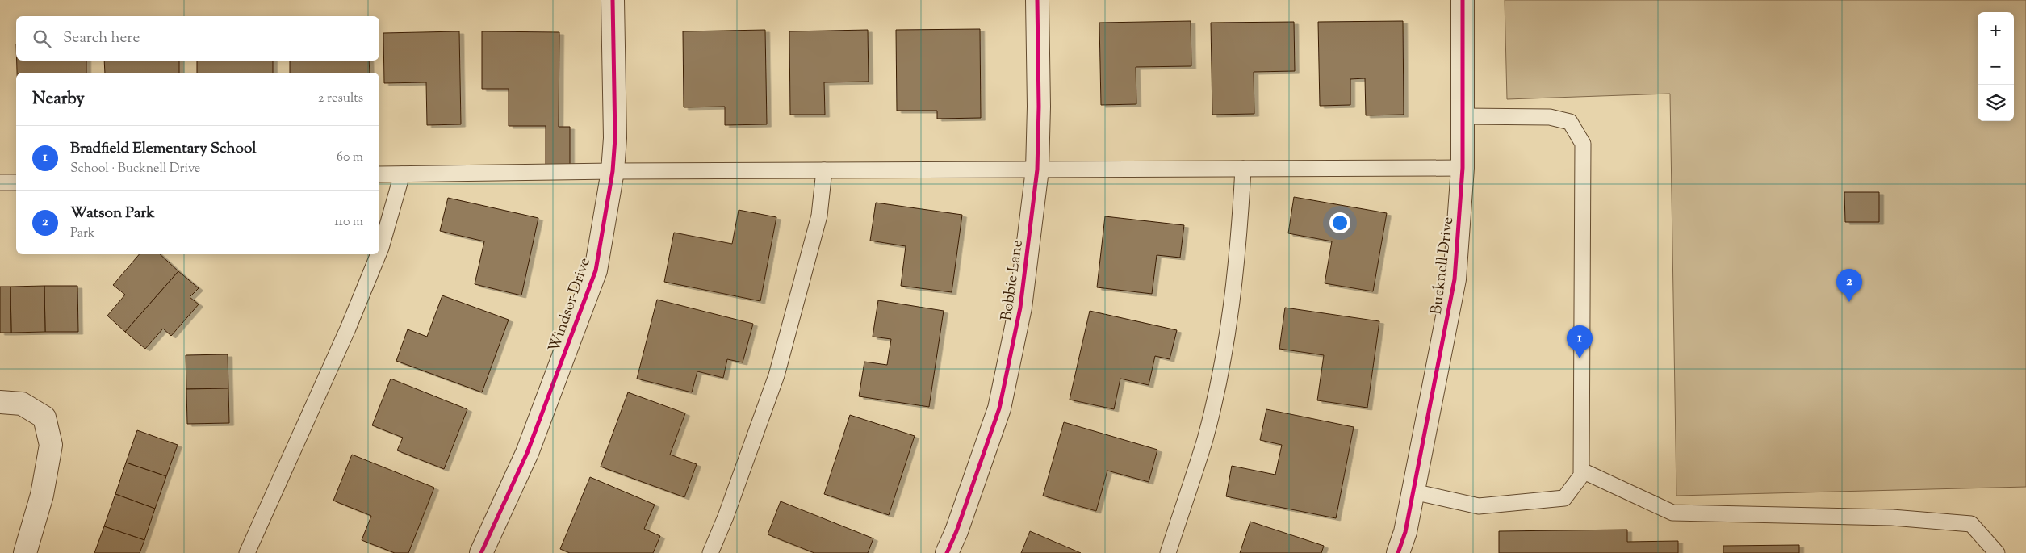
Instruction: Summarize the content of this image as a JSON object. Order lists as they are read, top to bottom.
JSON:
{
  "streets": {
    "street": ["Bucknell Drive", "Bobbie Lane", "Windsor Drive"]
  },
  "page": {
    "map_buttons": ["+", "−"],
    "search": "Search here",
    "heading": ["Nearby", "2 results"],
    "list": [
      {
        "mark": "1",
        "name": "Bradfield Elementary School",
        "note": "School · Bucknell Drive",
        "value": "60 m"
      },
      {
        "mark": "2",
        "name": "Watson Park",
        "note": "Park",
        "value": "110 m"
      }
    ],
    "pins": ["2", "1"]
  }
}
